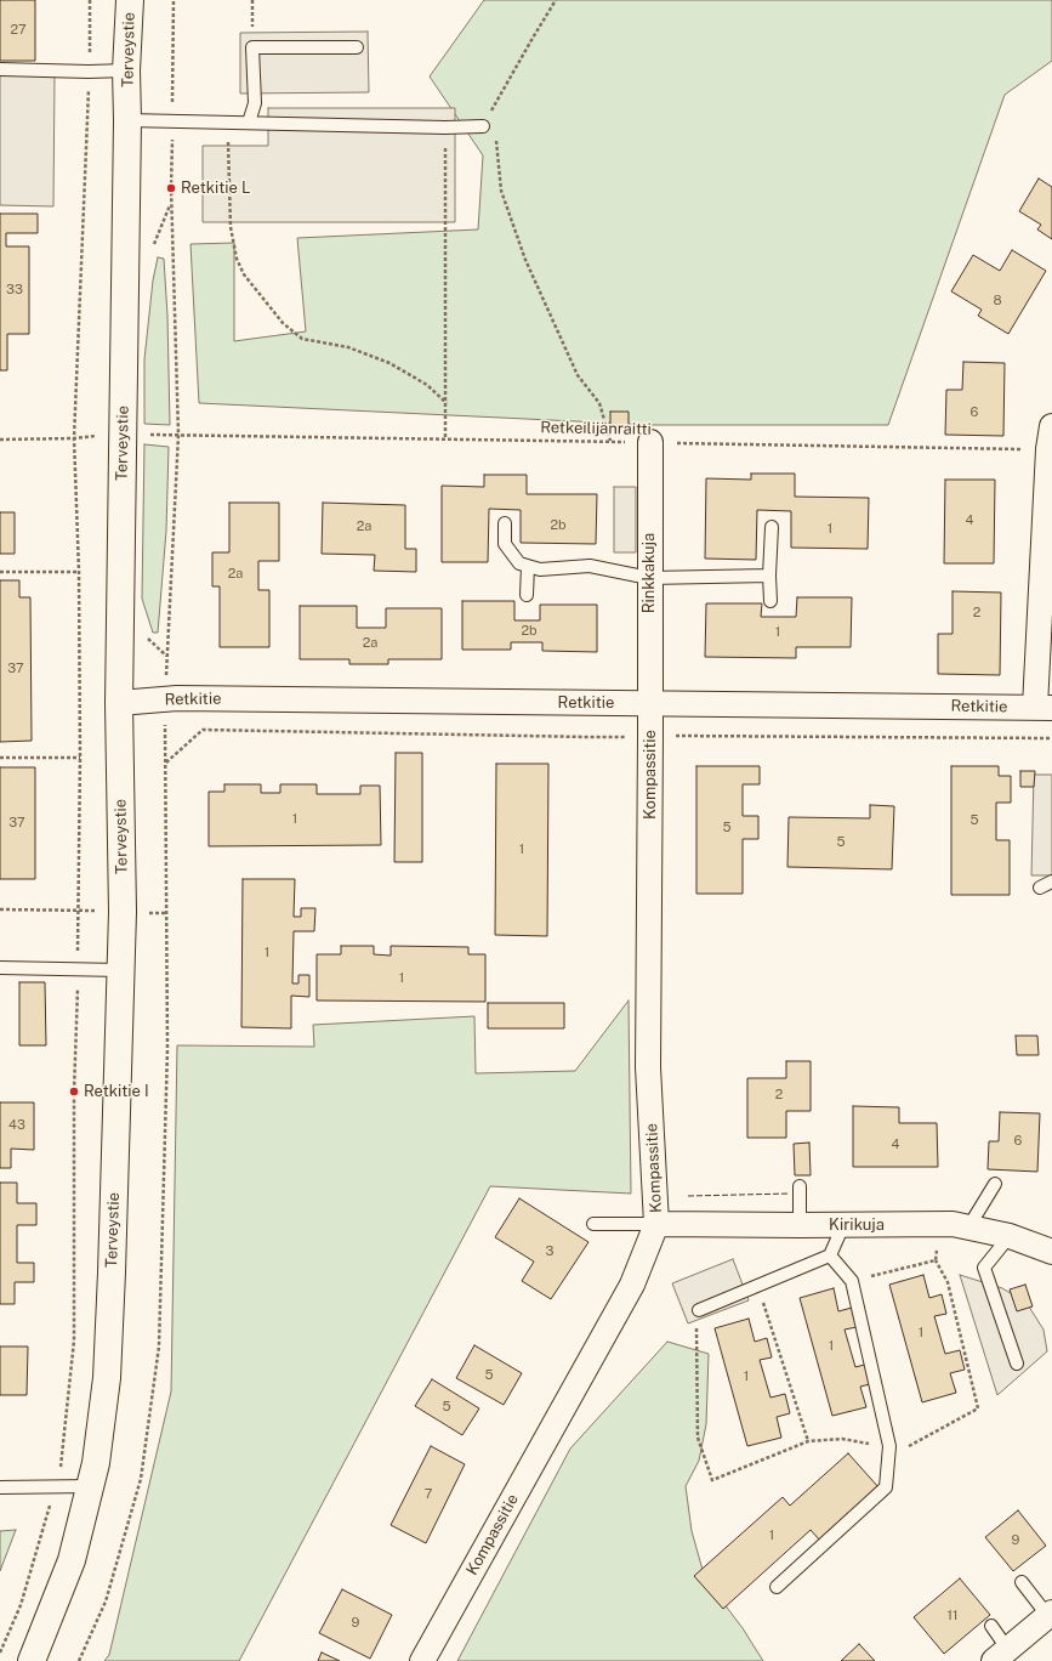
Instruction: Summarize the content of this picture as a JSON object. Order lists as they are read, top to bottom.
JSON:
{
  "streets": {
    "main road": ["Terveystie"],
    "street": [
      "Rinkkakuja",
      "Retkitie",
      "Kompassitie",
      "Kirikuja"
    ],
    "path": ["Retkeilijänraitti"]
  },
  "crossings": [
    ["Terveystie", "Retkitie"],
    ["Retkeilijänraitti", "Rinkkakuja"],
    ["Rinkkakuja", "Retkitie"],
    ["Rinkkakuja", "Kompassitie"],
    ["Retkitie", "Kompassitie"],
    ["Kompassitie", "Kirikuja"]
  ],
  "places": ["Retkitie L", "Retkitie I"],
  "house_numbers": [
    "27",
    "33",
    "8",
    "6",
    "4",
    "2b",
    "2a",
    "1",
    "2a",
    "2",
    "2b",
    "1",
    "2a",
    "37",
    "1",
    "5",
    "37",
    "5",
    "5",
    "1",
    "1",
    "1",
    "2",
    "43",
    "6",
    "4",
    "3",
    "1",
    "1",
    "5",
    "1",
    "5",
    "7",
    "1",
    "9",
    "11",
    "9"
  ]
}
